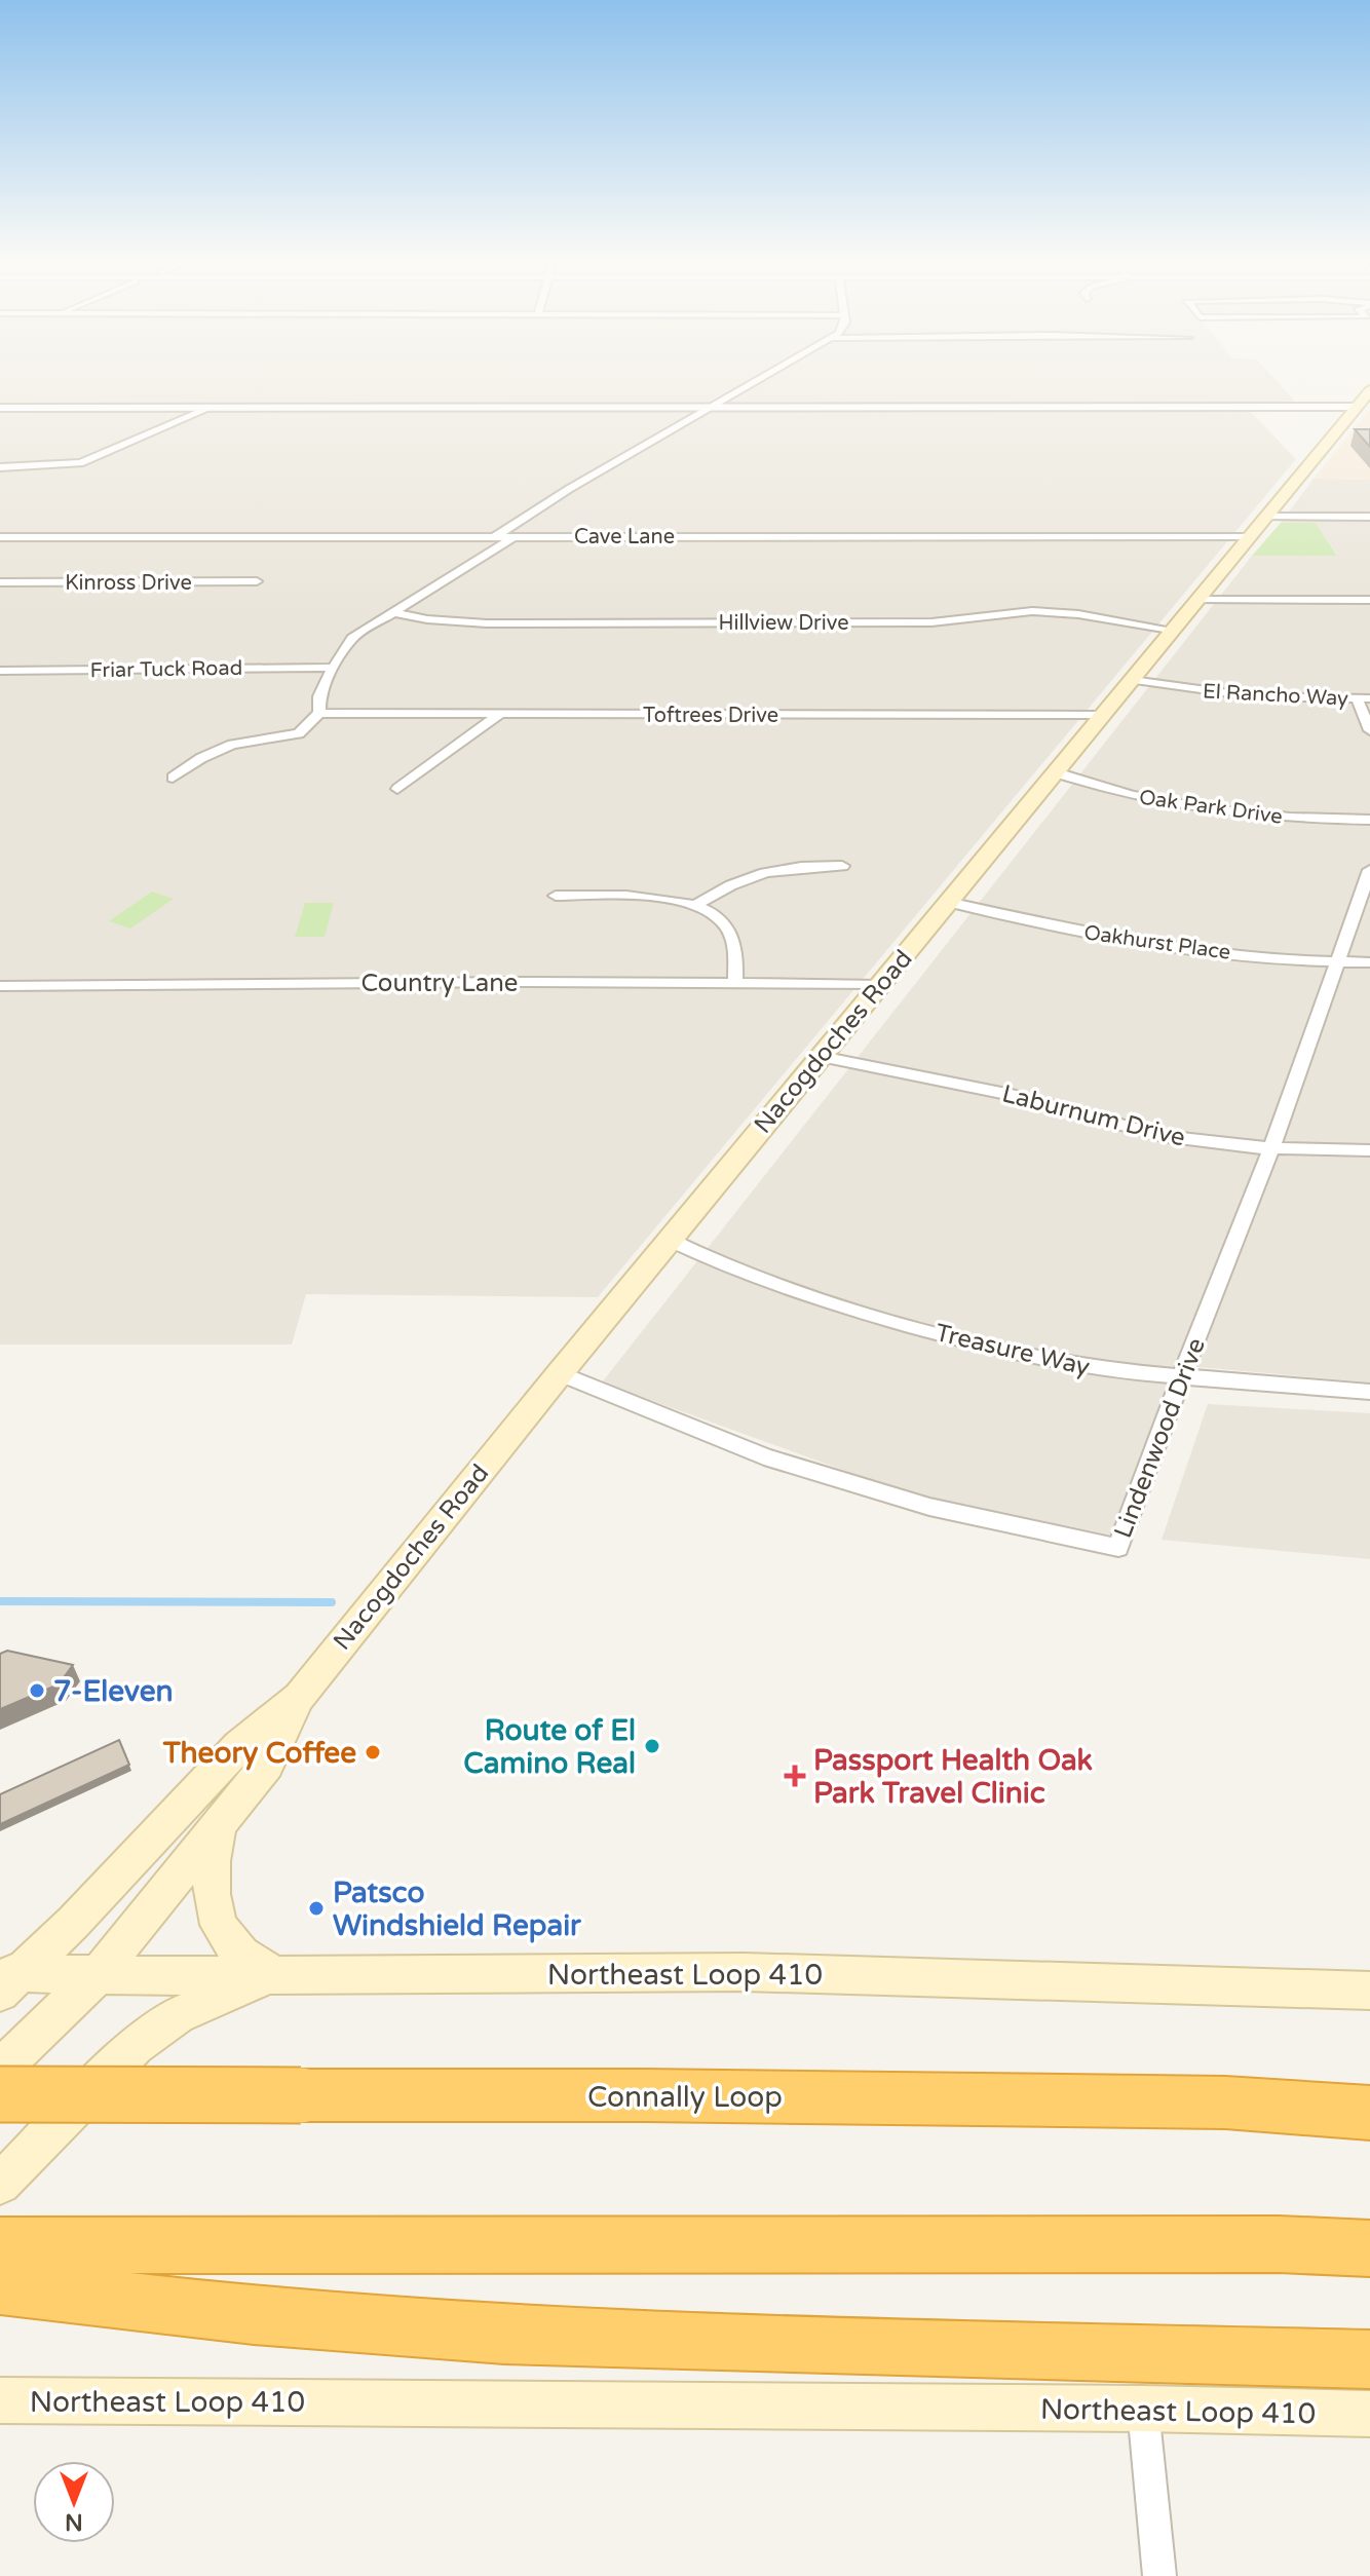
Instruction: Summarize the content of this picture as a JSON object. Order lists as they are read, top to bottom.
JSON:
{
  "streets": {
    "highway": ["Connally Loop"],
    "main road": ["Nacogdoches Road", "Northeast Loop 410"],
    "street": [
      "Cave Lane",
      "Kinross Drive",
      "Hillview Drive",
      "Friar Tuck Road",
      "El Rancho Way",
      "Toftrees Drive",
      "Oak Park Drive",
      "Oakhurst Place",
      "Country Lane",
      "Laburnum Drive",
      "Treasure Way",
      "Lindenwood Drive"
    ]
  },
  "crossings": [
    ["Cave Lane", "Nacogdoches Road"],
    ["Hillview Drive", "Nacogdoches Road"],
    ["El Rancho Way", "Nacogdoches Road"],
    ["Toftrees Drive", "Nacogdoches Road"],
    ["Oak Park Drive", "Nacogdoches Road"],
    ["Oakhurst Place", "Nacogdoches Road"],
    ["Oakhurst Place", "Lindenwood Drive"],
    ["Country Lane", "Nacogdoches Road"],
    ["Nacogdoches Road", "Laburnum Drive"],
    ["Nacogdoches Road", "Treasure Way"],
    ["Nacogdoches Road", "Lindenwood Drive"],
    ["Nacogdoches Road", "Northeast Loop 410"],
    ["Laburnum Drive", "Lindenwood Drive"],
    ["Treasure Way", "Lindenwood Drive"]
  ],
  "places": {
    "other": [
      "7-Eleven",
      "Route of El Camino Real",
      "Theory Coffee",
      "Patsco Windshield Repair"
    ],
    "health": ["Passport Health Oak Park Travel Clinic"]
  },
  "north": "bottom"
}
